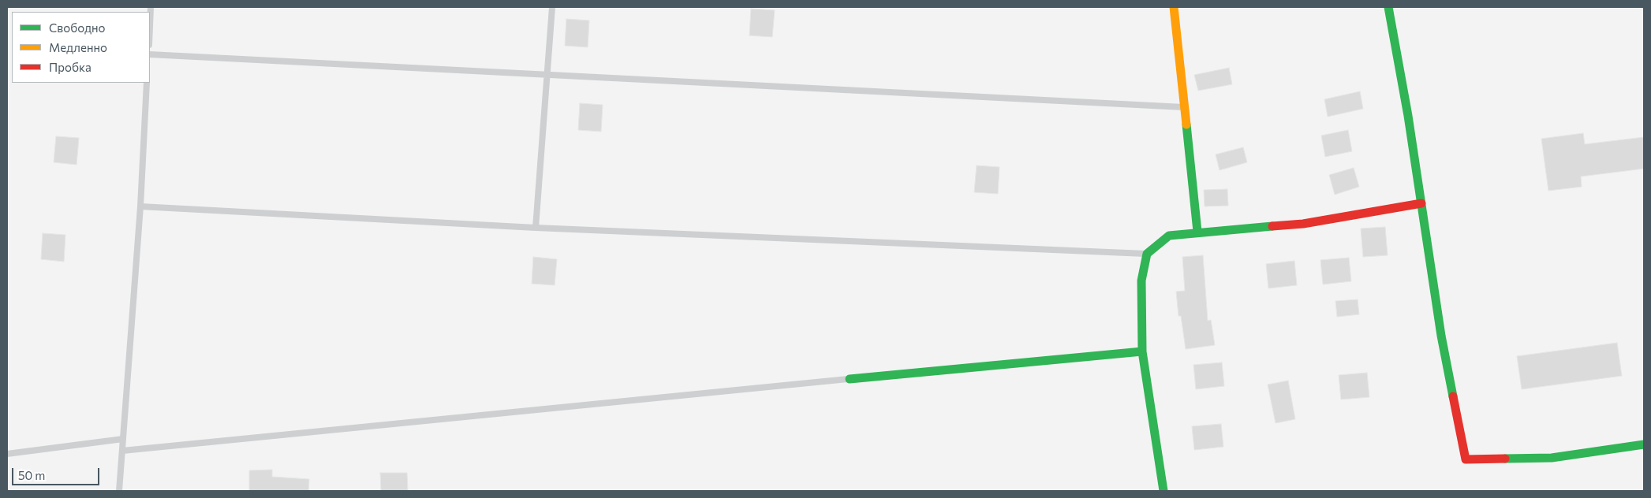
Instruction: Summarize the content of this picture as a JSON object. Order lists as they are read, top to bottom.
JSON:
{
  "legend": ["Свободно", "Медленно", "Пробка"],
  "scale_bar": "50 m"
}
